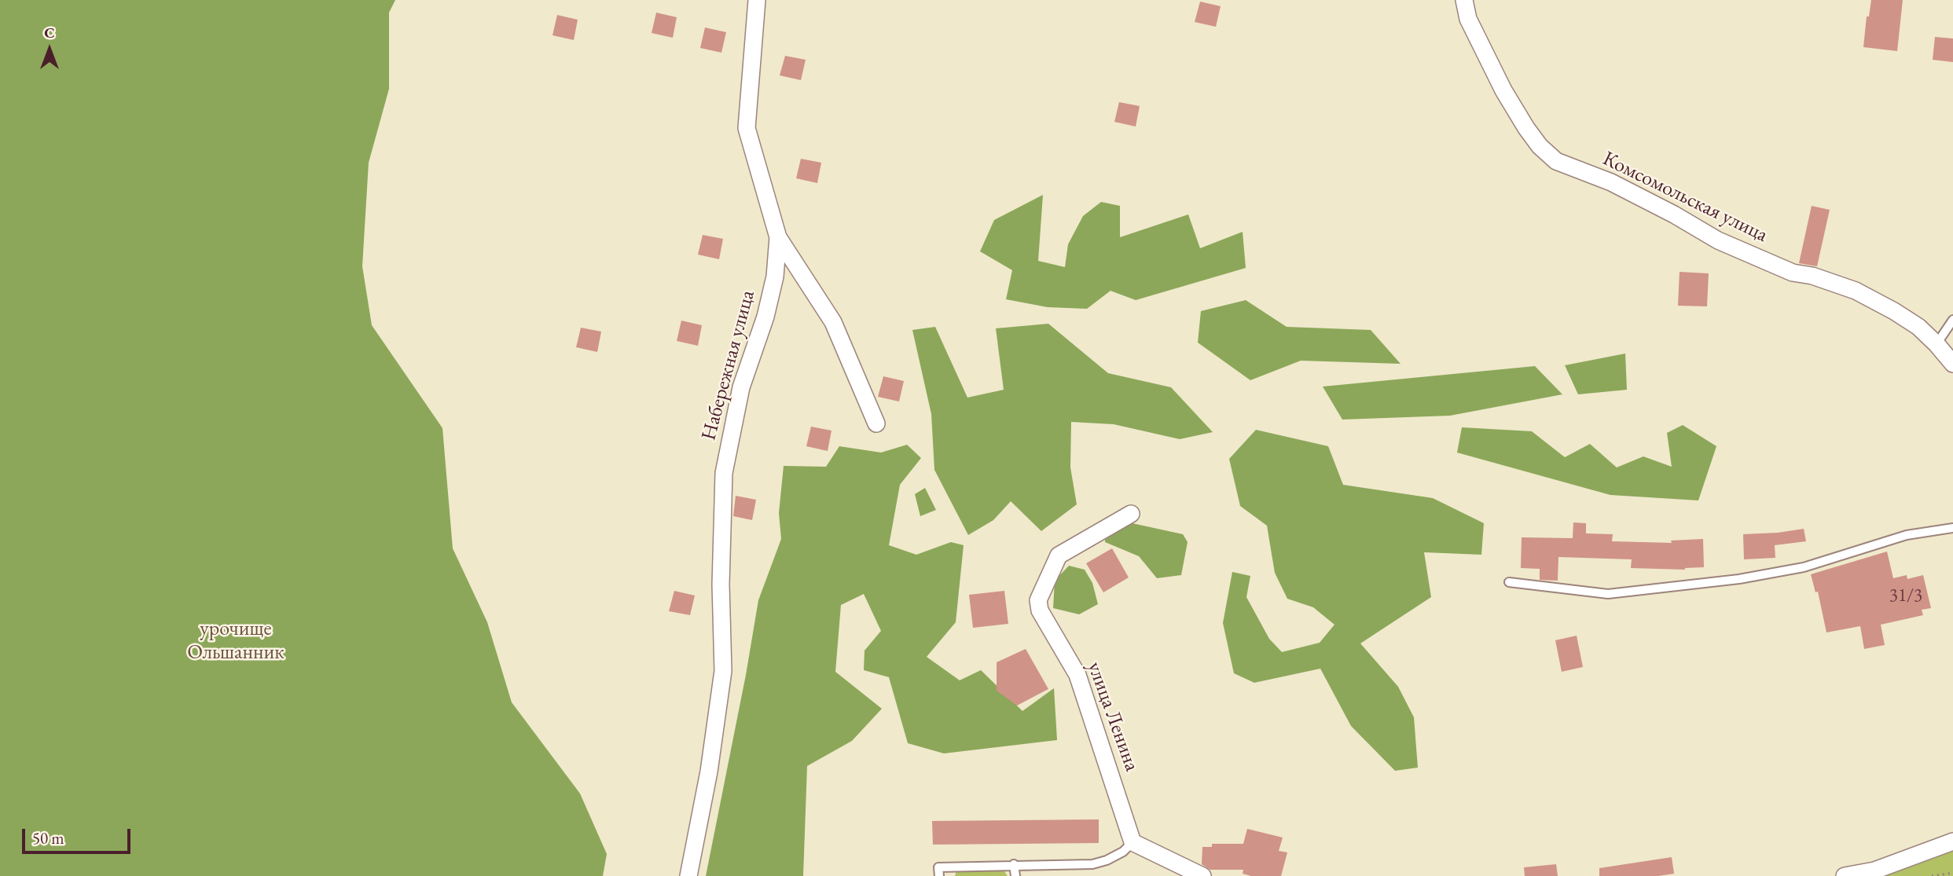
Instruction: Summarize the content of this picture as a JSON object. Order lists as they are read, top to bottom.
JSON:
{
  "streets": {
    "street": ["Комсомольская улица", "Набережная улица", "улица Ленина"]
  },
  "parks": ["урочище Ольшанник"],
  "house_numbers": ["31/3"],
  "scale_bar": "50 m",
  "north": "top"
}
